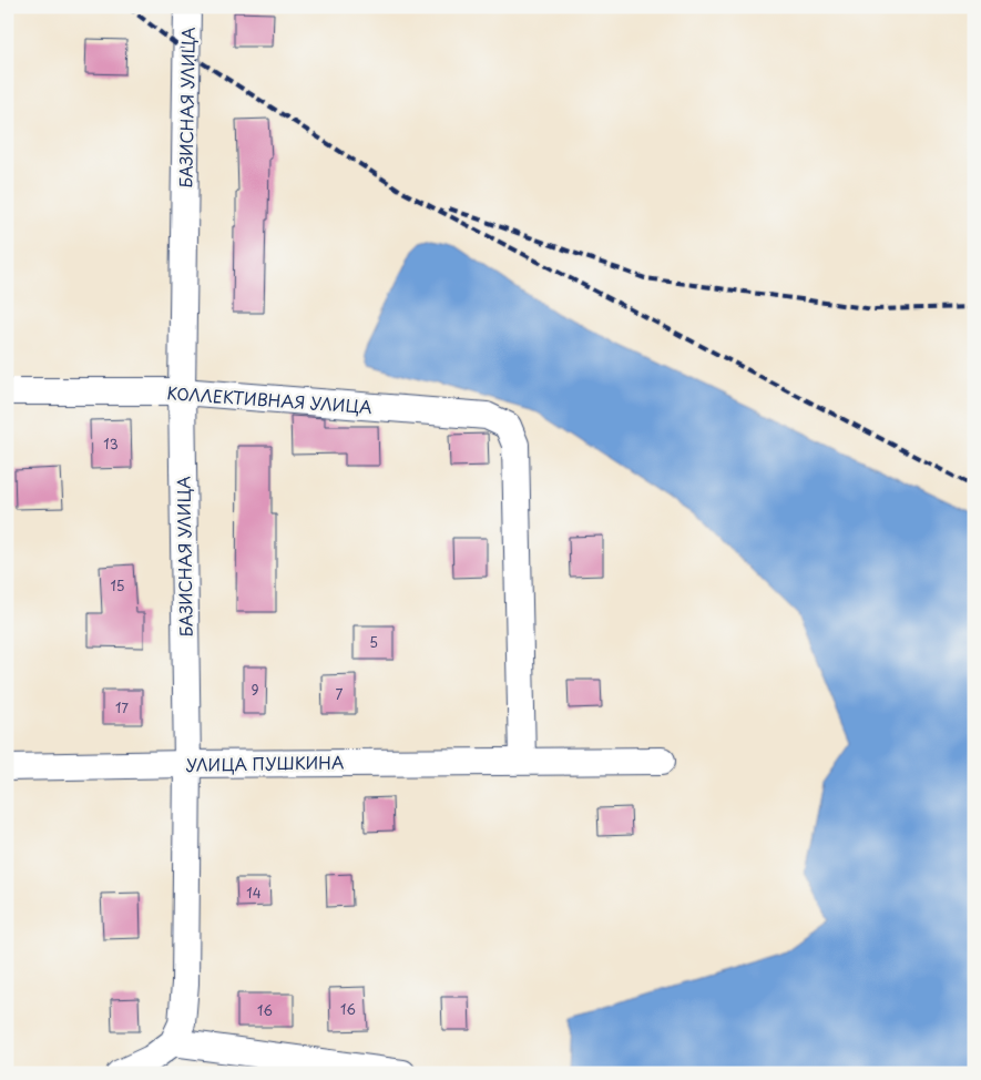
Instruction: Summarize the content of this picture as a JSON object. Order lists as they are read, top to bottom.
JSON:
{
  "streets": {
    "street": ["БАЗИСНАЯ УЛИЦА", "КОЛЛЕКТИВНАЯ УЛИЦА", "УЛИЦА ПУШКИНА"]
  },
  "crossings": [
    ["БАЗИСНАЯ УЛИЦА", "КОЛЛЕКТИВНАЯ УЛИЦА"],
    ["БАЗИСНАЯ УЛИЦА", "УЛИЦА ПУШКИНА"],
    ["КОЛЛЕКТИВНАЯ УЛИЦА", "УЛИЦА ПУШКИНА"]
  ],
  "house_numbers": [
    "13",
    "15",
    "5",
    "9",
    "7",
    "17",
    "14",
    "16",
    "16"
  ]
}
